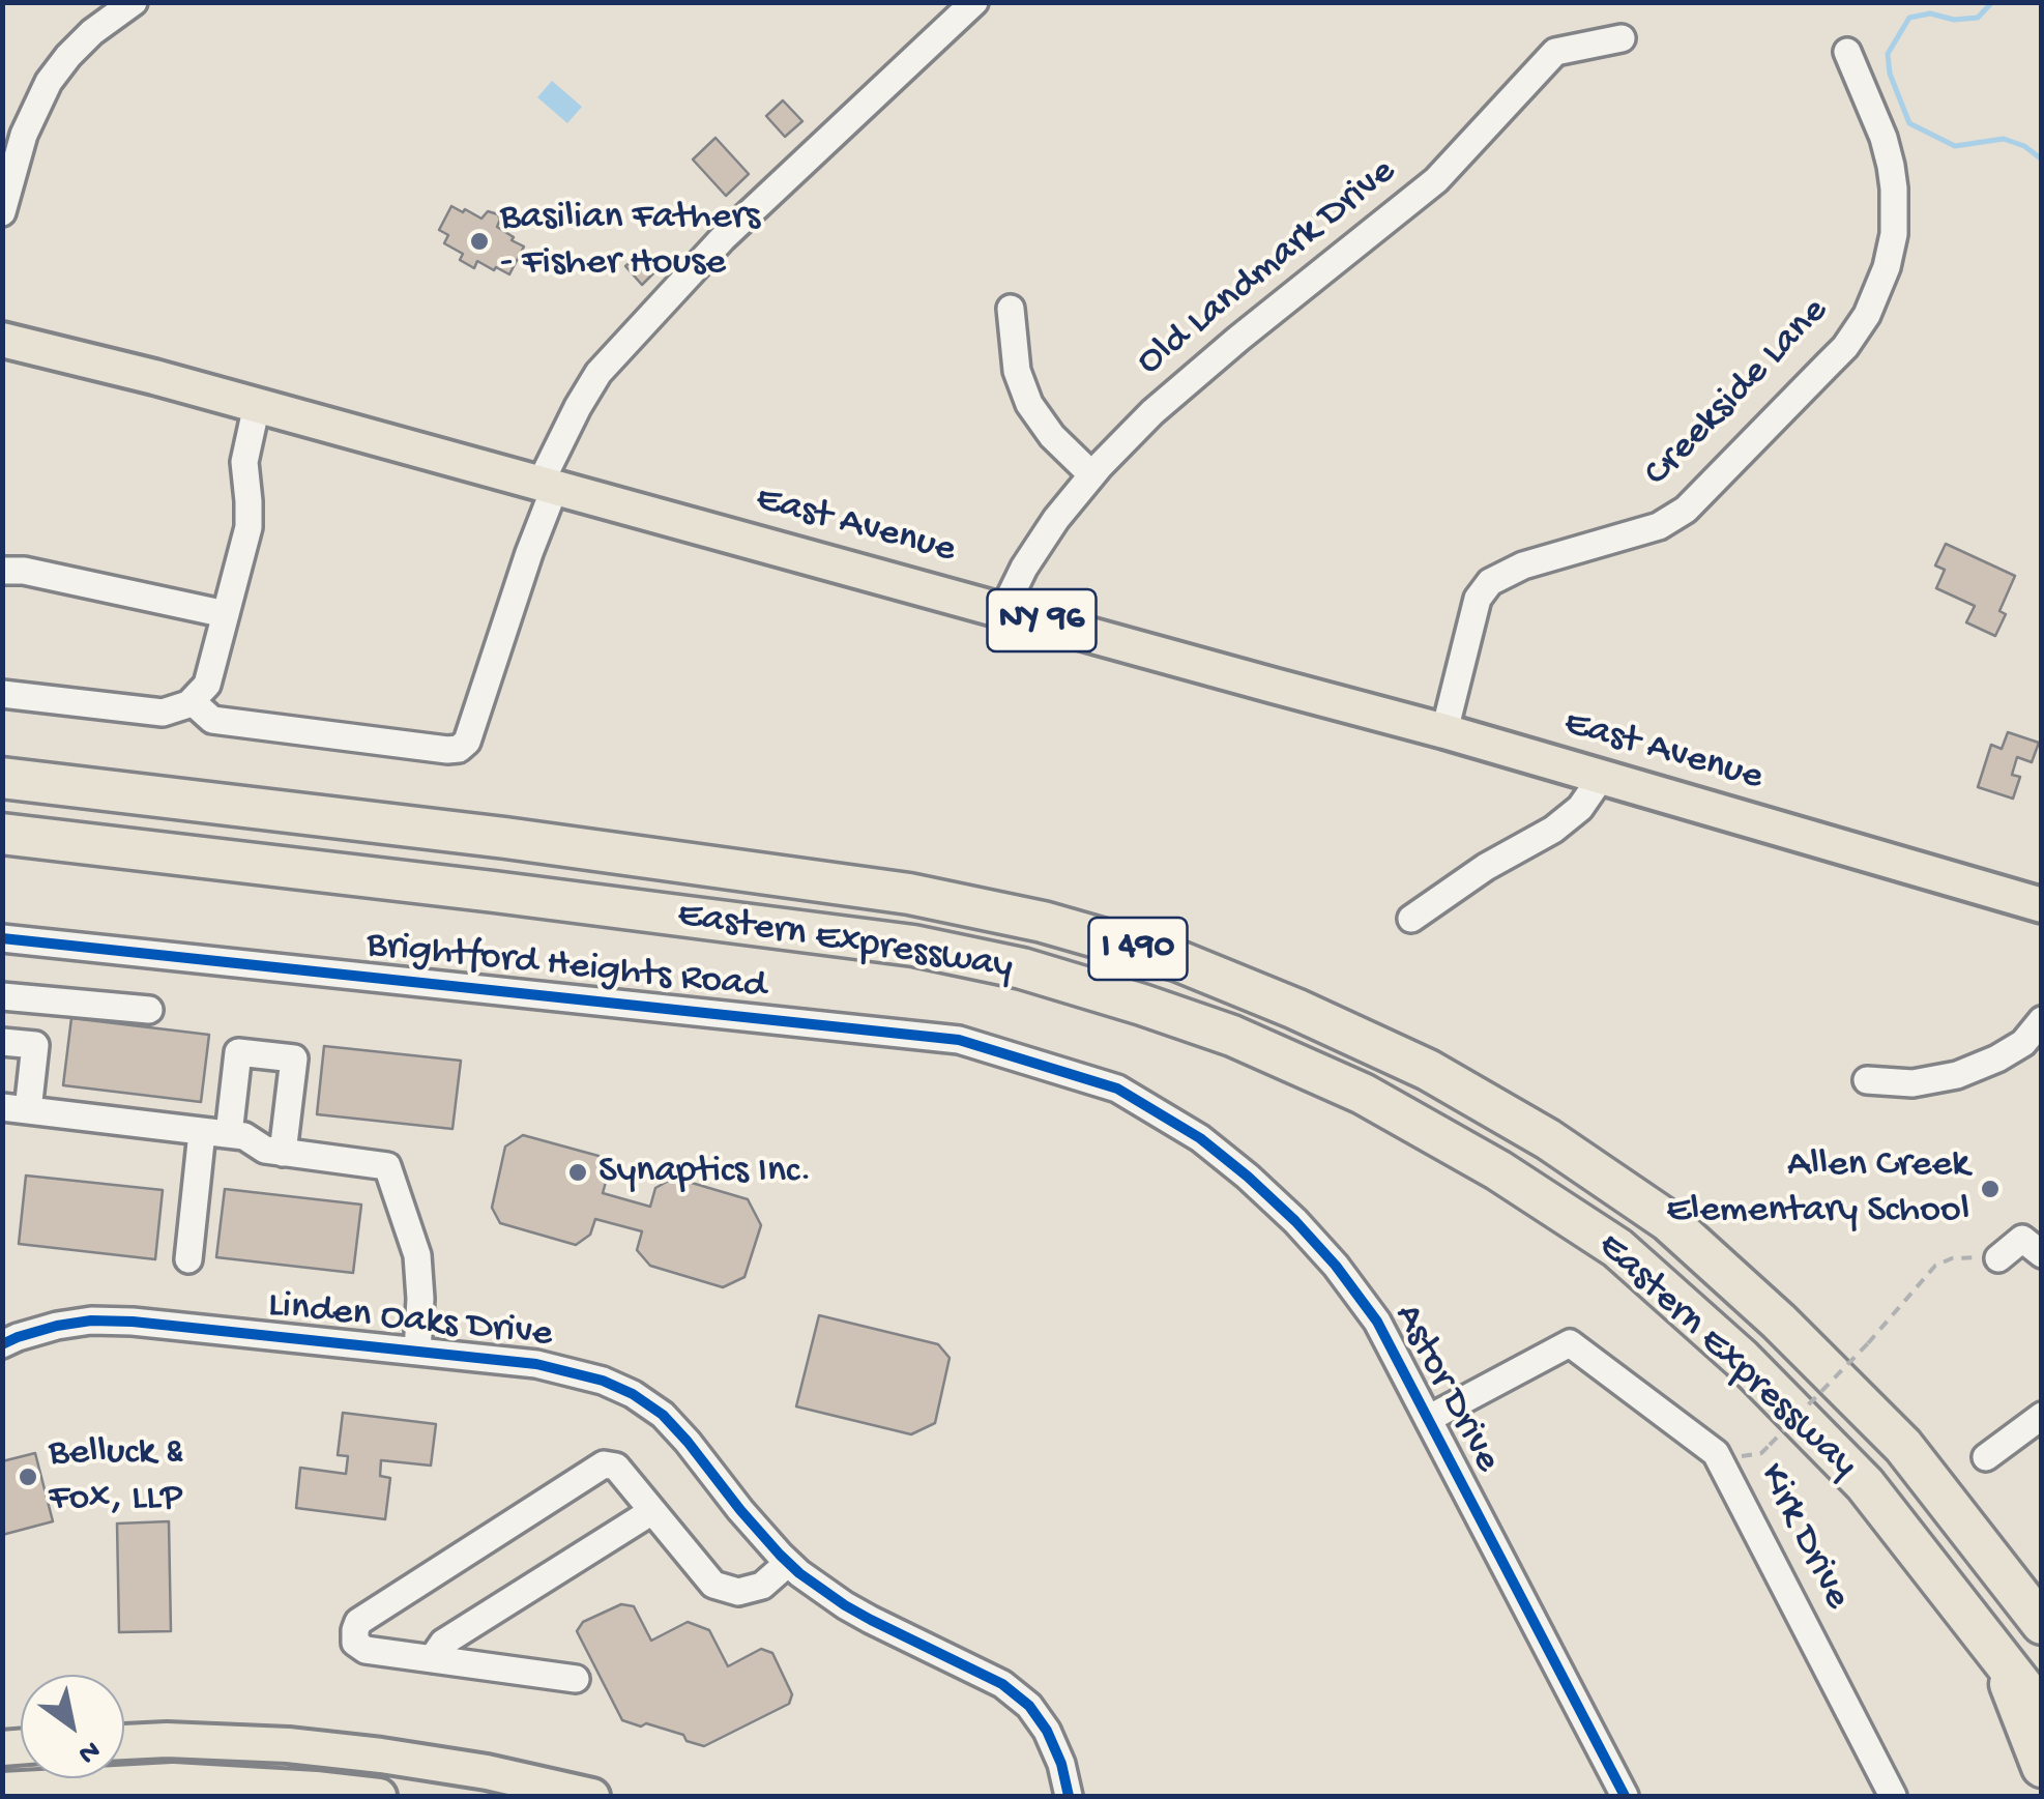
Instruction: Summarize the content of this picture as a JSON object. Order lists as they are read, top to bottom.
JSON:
{
  "streets": {
    "highway": ["Eastern Expressway", "I 490"],
    "main road": ["East Avenue", "NY 96"],
    "street": [
      "Old Landmark Drive",
      "Creekside Lane",
      "Brightford Heights Road",
      "Linden Oaks Drive",
      "Astor Drive",
      "Kirk Drive"
    ]
  },
  "crossings": [
    ["Old Landmark Drive", "East Avenue"],
    ["Creekside Lane", "East Avenue"],
    ["Brightford Heights Road", "Astor Drive"],
    ["Astor Drive", "Kirk Drive"]
  ],
  "places": [
    "Basilian Fathers - Fisher House",
    "Synaptics Inc.",
    "Allen Creek Elementary School",
    "Belluck & Fox, LLP"
  ],
  "north": "bottom right"
}
